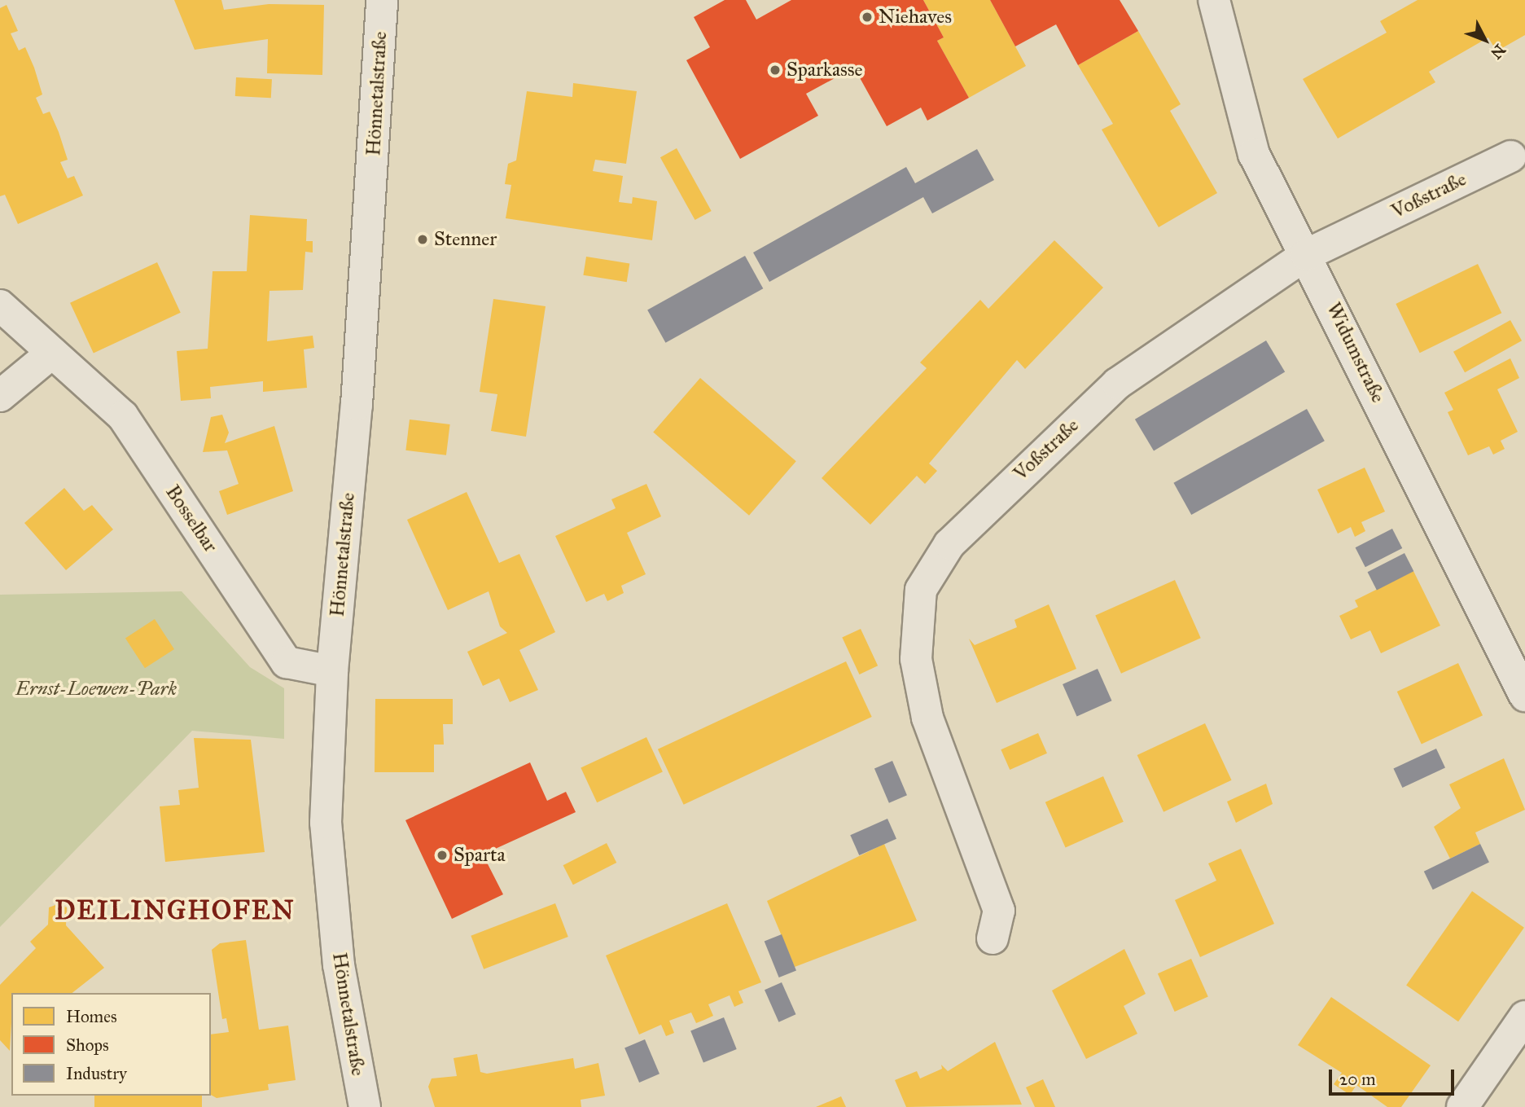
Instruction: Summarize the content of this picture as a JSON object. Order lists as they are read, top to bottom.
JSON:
{
  "streets": {
    "street": [
      "Hönnetalstraße",
      "Voßstraße",
      "Widumstraße",
      "Bosselbar"
    ]
  },
  "crossings": [
    ["Hönnetalstraße", "Bosselbar"],
    ["Voßstraße", "Widumstraße"]
  ],
  "districts": ["DEILINGHOFEN"],
  "parks": ["Ernst-Loewen-Park"],
  "places": [
    "Niehaves",
    "Sparkasse",
    "Stenner",
    "Sparta"
  ],
  "legend": ["Homes", "Shops", "Industry"],
  "scale_bar": "20 m",
  "north": "bottom right"
}
